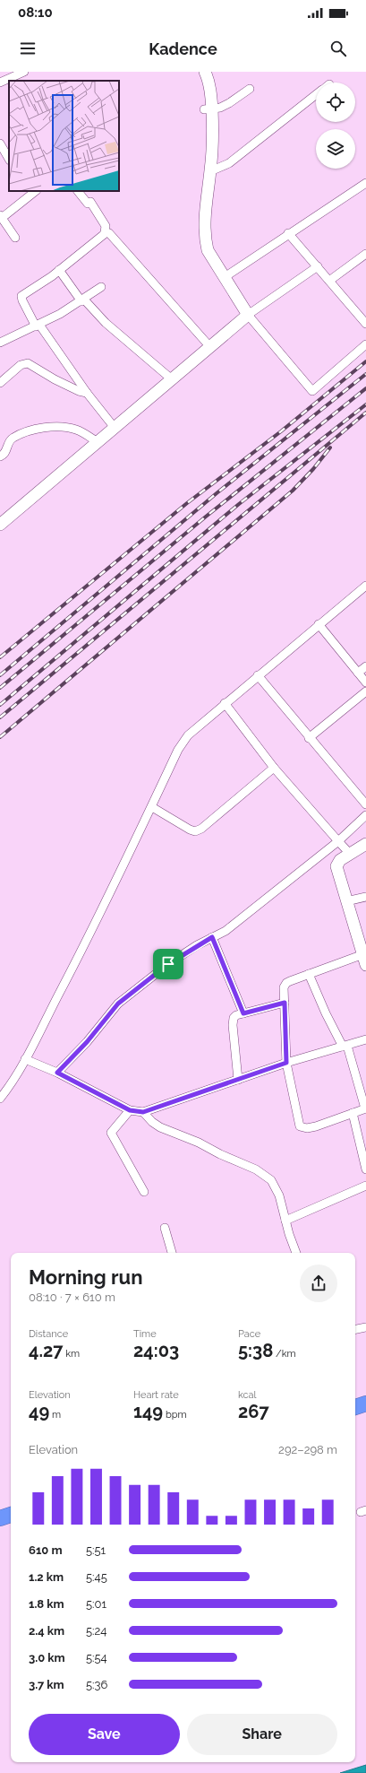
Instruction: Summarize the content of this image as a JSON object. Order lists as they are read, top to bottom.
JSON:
{
  "page": {
    "status": "08:10",
    "header": "Kadence",
    "heading": ["Morning run", "08:10 · 7 × 610 m"],
    "stats": [
      ["Distance", "4.27 km"],
      ["Time", "24:03"],
      ["Pace", "5:38 /km"],
      ["Elevation", "49 m"],
      ["Heart rate", "149 bpm"],
      ["kcal", "267"]
    ],
    "chart": ["Elevation", "292–298 m"],
    "list": [
      {
        "name": "610 m",
        "note": "5:51"
      },
      {
        "name": "1.2 km",
        "note": "5:45"
      },
      {
        "name": "1.8 km",
        "note": "5:01"
      },
      {
        "name": "2.4 km",
        "note": "5:24"
      },
      {
        "name": "3.0 km",
        "note": "5:54"
      },
      {
        "name": "3.7 km",
        "note": "5:36"
      }
    ],
    "buttons": ["Save", "Share"]
  }
}
